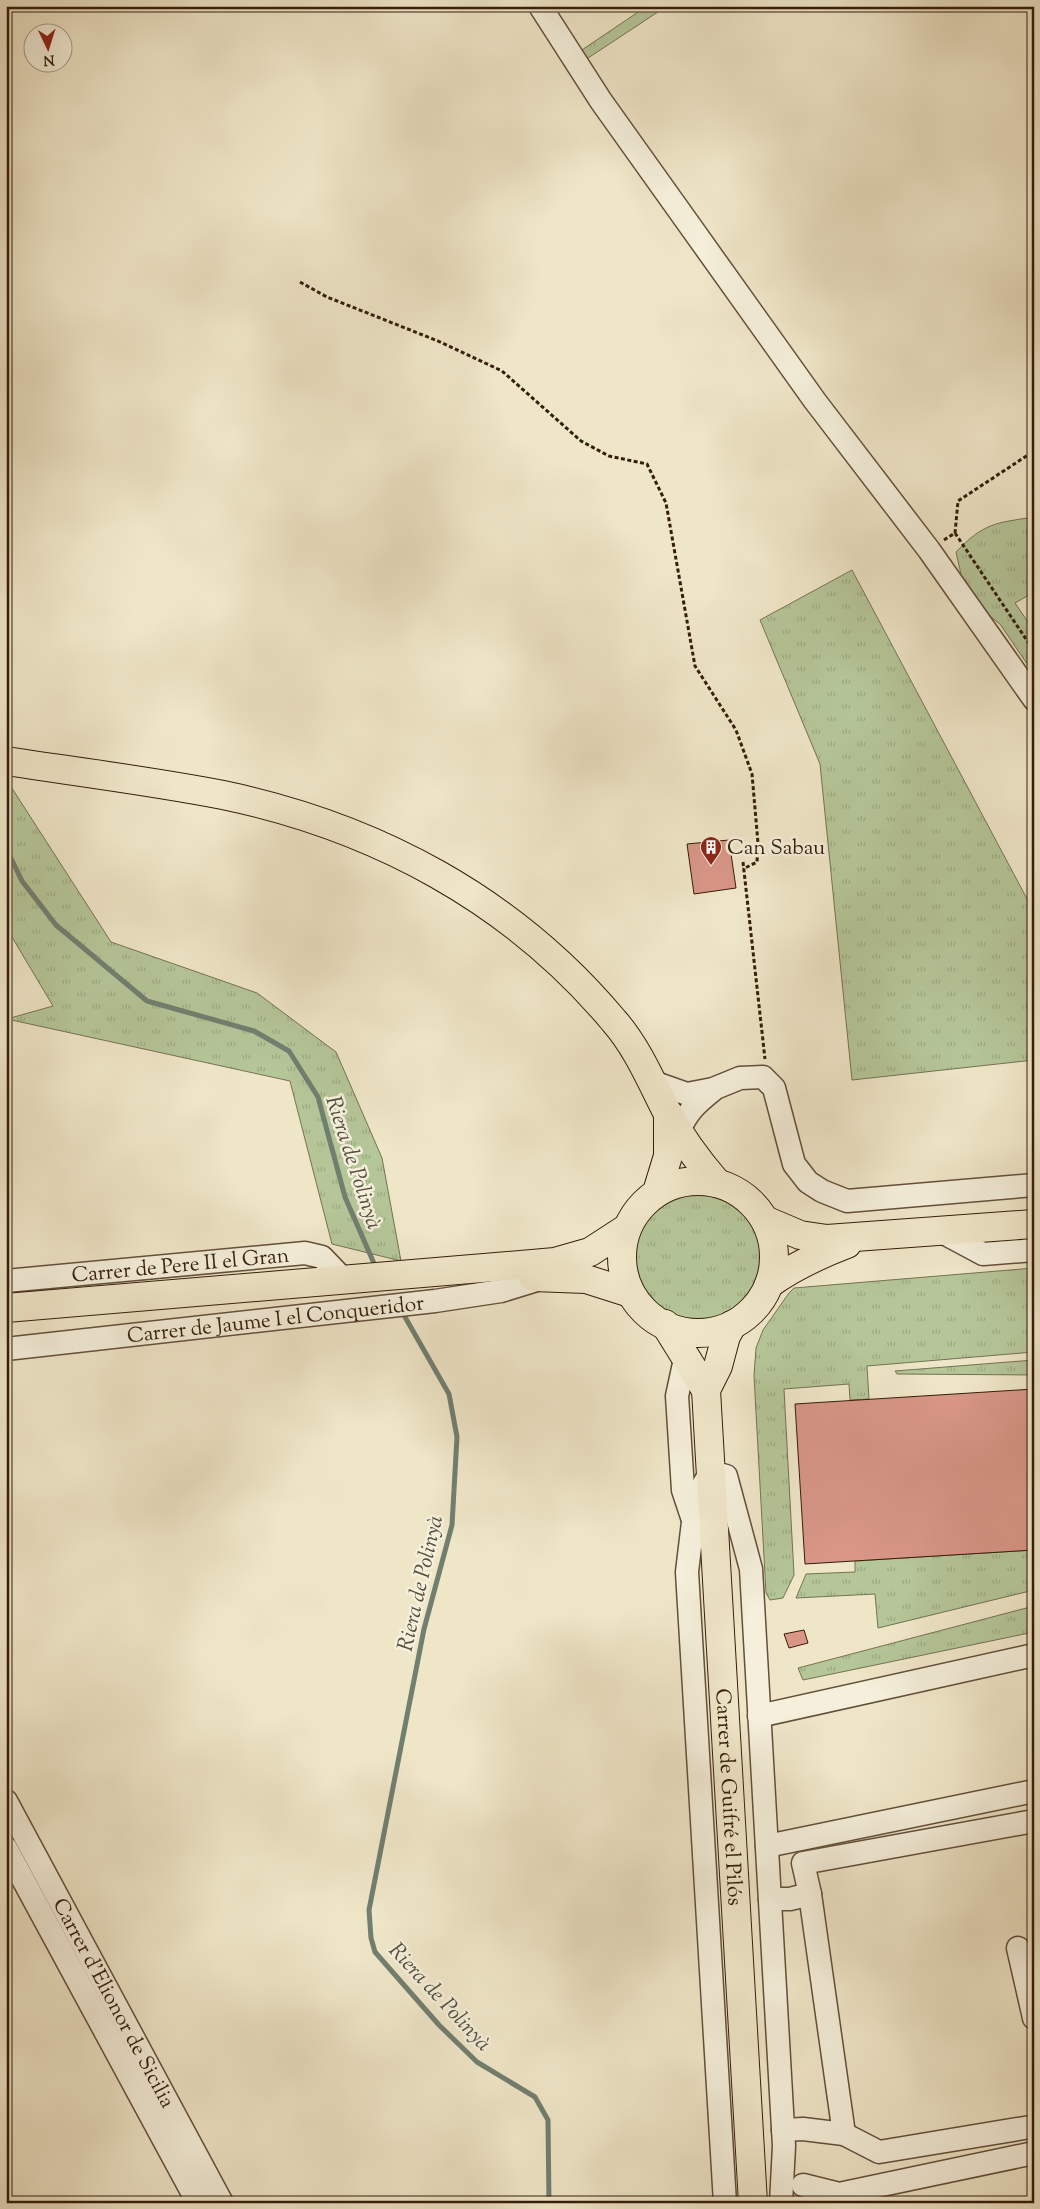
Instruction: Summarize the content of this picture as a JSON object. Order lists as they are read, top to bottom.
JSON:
{
  "streets": {
    "main road": ["Carrer de Guifré el Pilós"],
    "street": ["Carrer de Pere II el Gran", "Carrer de Jaume I el Conqueridor", "Carrer d'Elionor de Sicilia"]
  },
  "water": ["Riera de Polinyà"],
  "places": {
    "building": ["Can Sabau"]
  },
  "north": "bottom"
}
